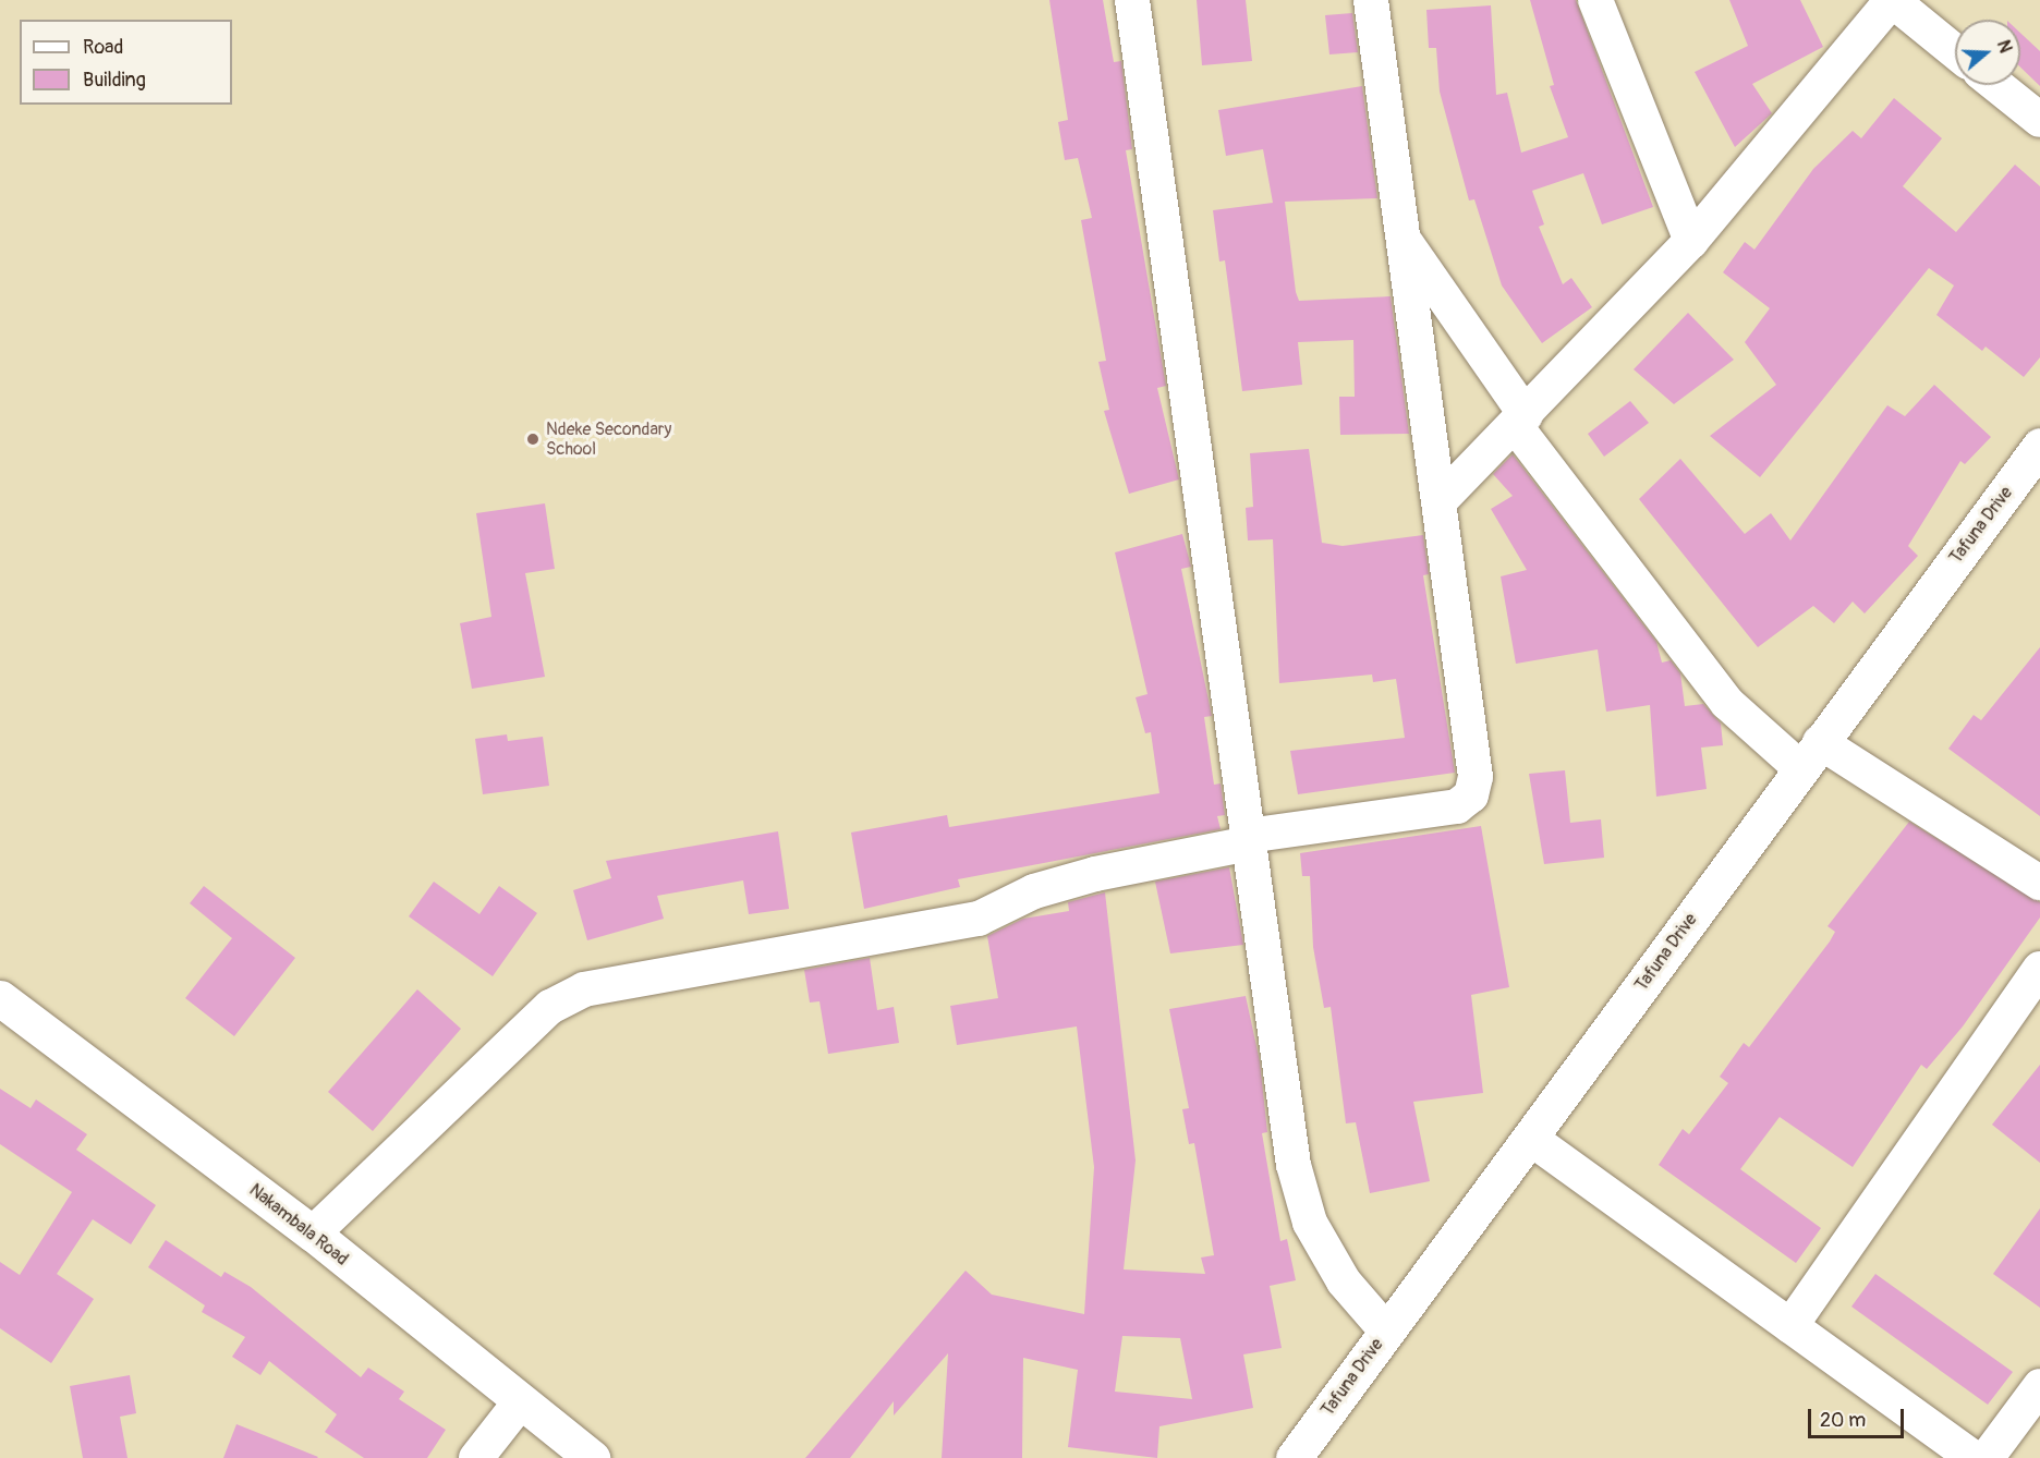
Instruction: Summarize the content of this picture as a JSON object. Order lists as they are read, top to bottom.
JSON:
{
  "streets": {
    "main road": ["Tafuna Drive", "Nakambala Road"]
  },
  "places": ["Ndeke Secondary School"],
  "legend": ["Road", "Building"],
  "scale_bar": "20 m",
  "north": "right"
}
